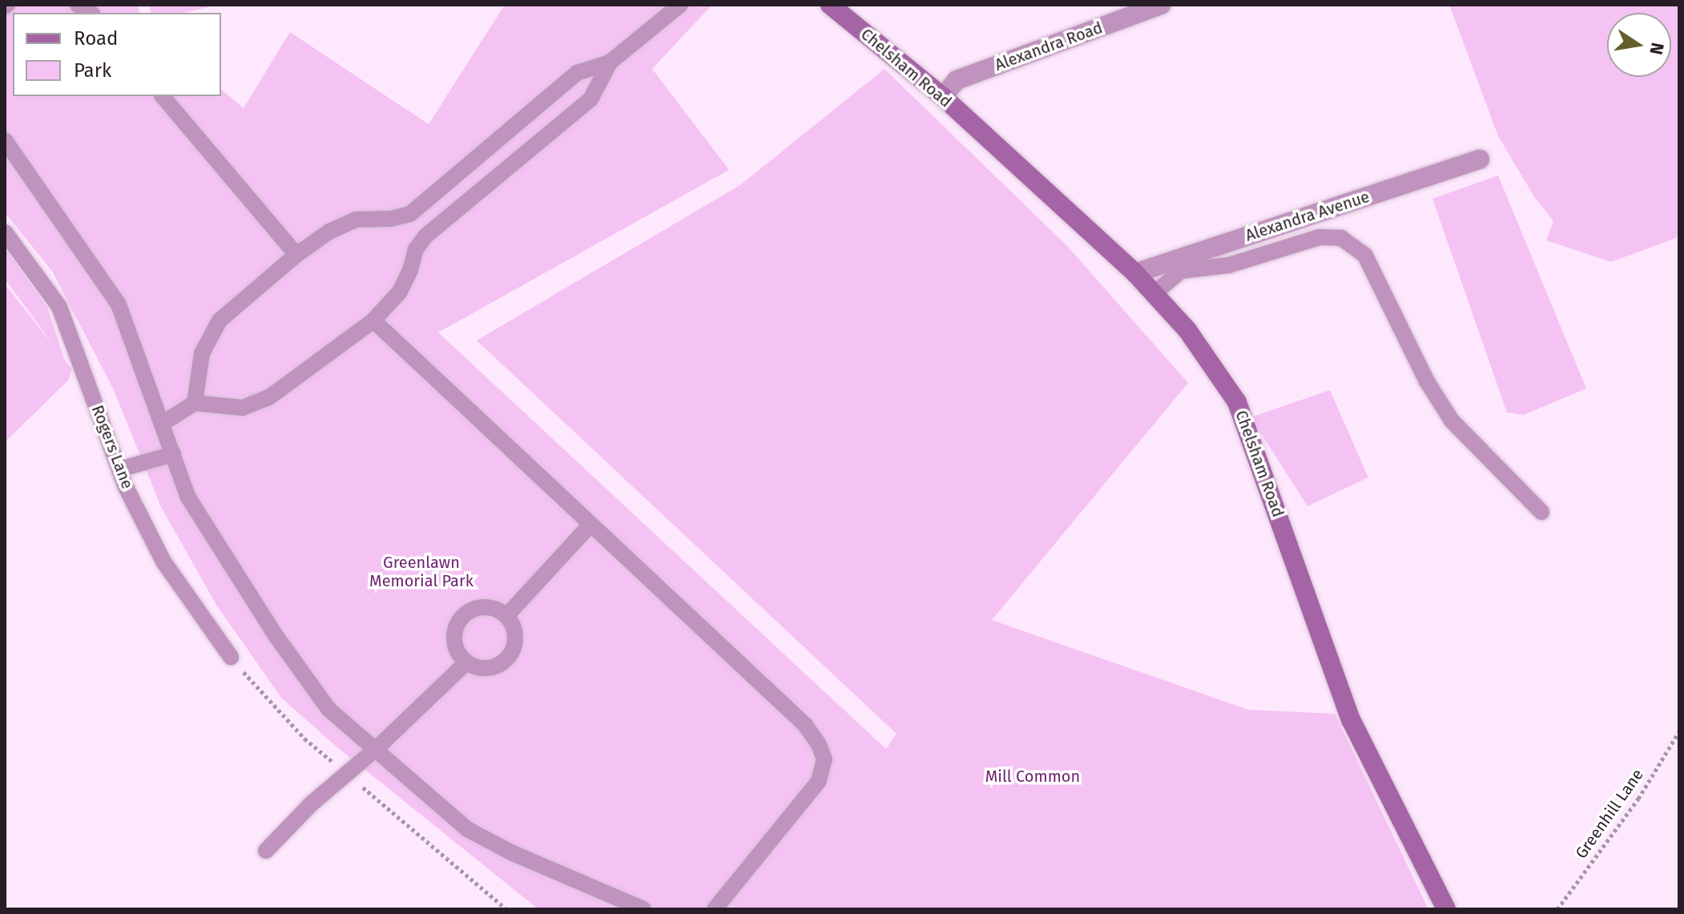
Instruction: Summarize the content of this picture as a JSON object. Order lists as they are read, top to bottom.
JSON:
{
  "streets": {
    "street": ["Alexandra Road", "Chelsham Road", "Alexandra Avenue"],
    "lane": ["Rogers Lane"],
    "path": ["Greenhill Lane"]
  },
  "crossings": [
    ["Alexandra Road", "Chelsham Road"],
    ["Chelsham Road", "Alexandra Avenue"]
  ],
  "parks": ["Greenlawn Memorial Park", "Mill Common"],
  "legend": ["Road", "Park"],
  "north": "right"
}
